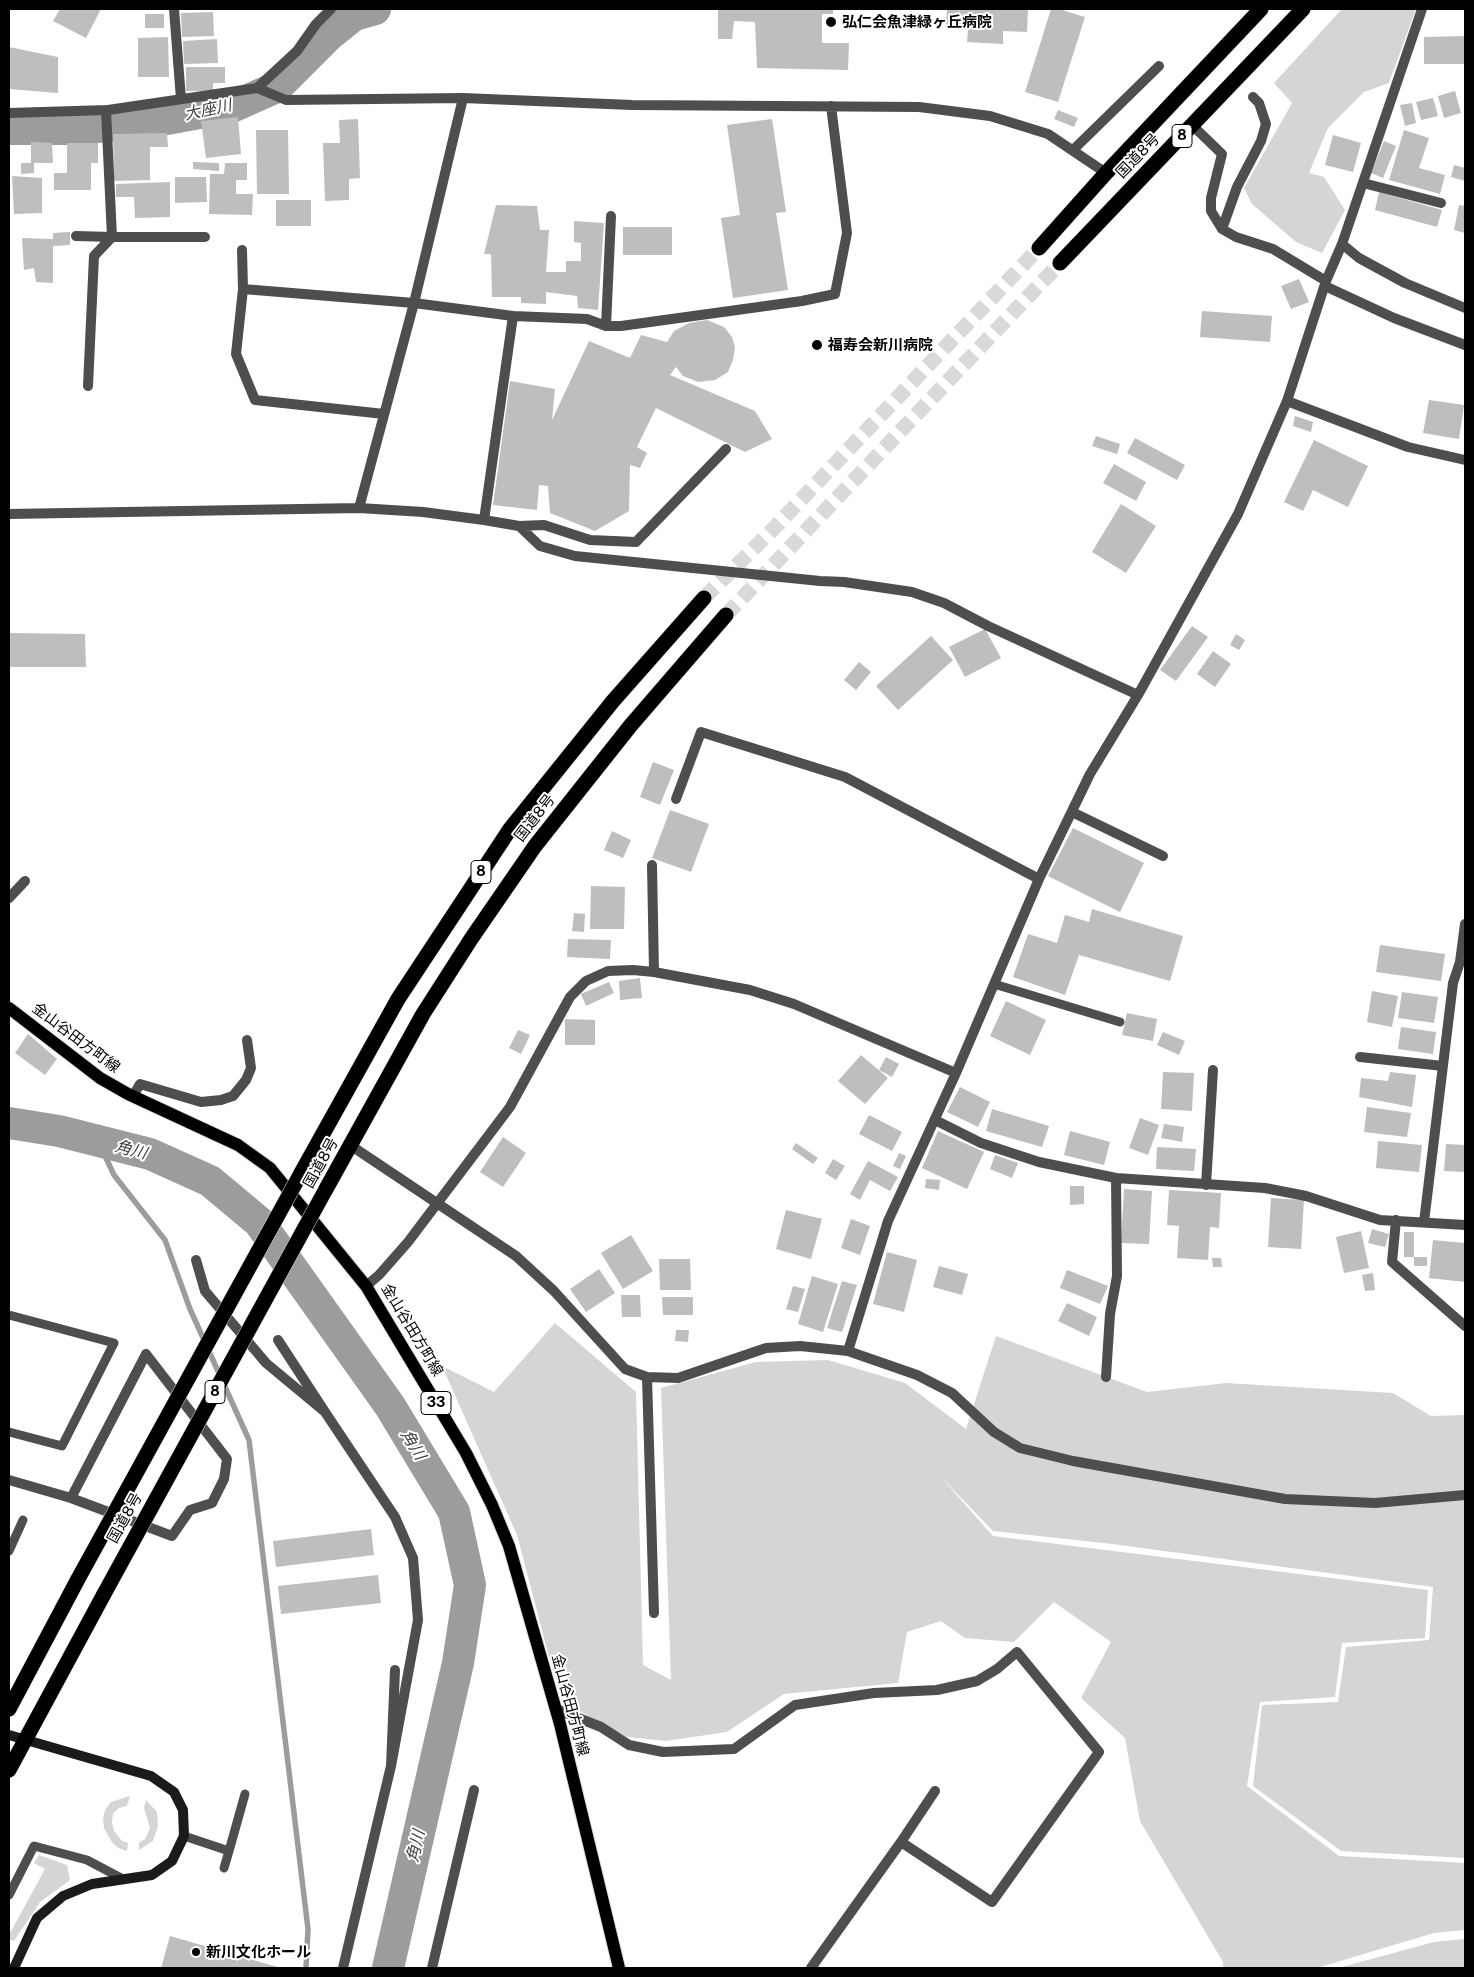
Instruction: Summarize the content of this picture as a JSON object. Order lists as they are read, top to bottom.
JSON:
{
  "streets": {
    "highway": ["8", "国道8号"],
    "main road": ["金山谷田方町線", "33"]
  },
  "water": ["大座川", "角川"],
  "places": ["弘仁会魚津緑ヶ丘病院", "福寿会新川病院", "新川文化ホール"]
}
